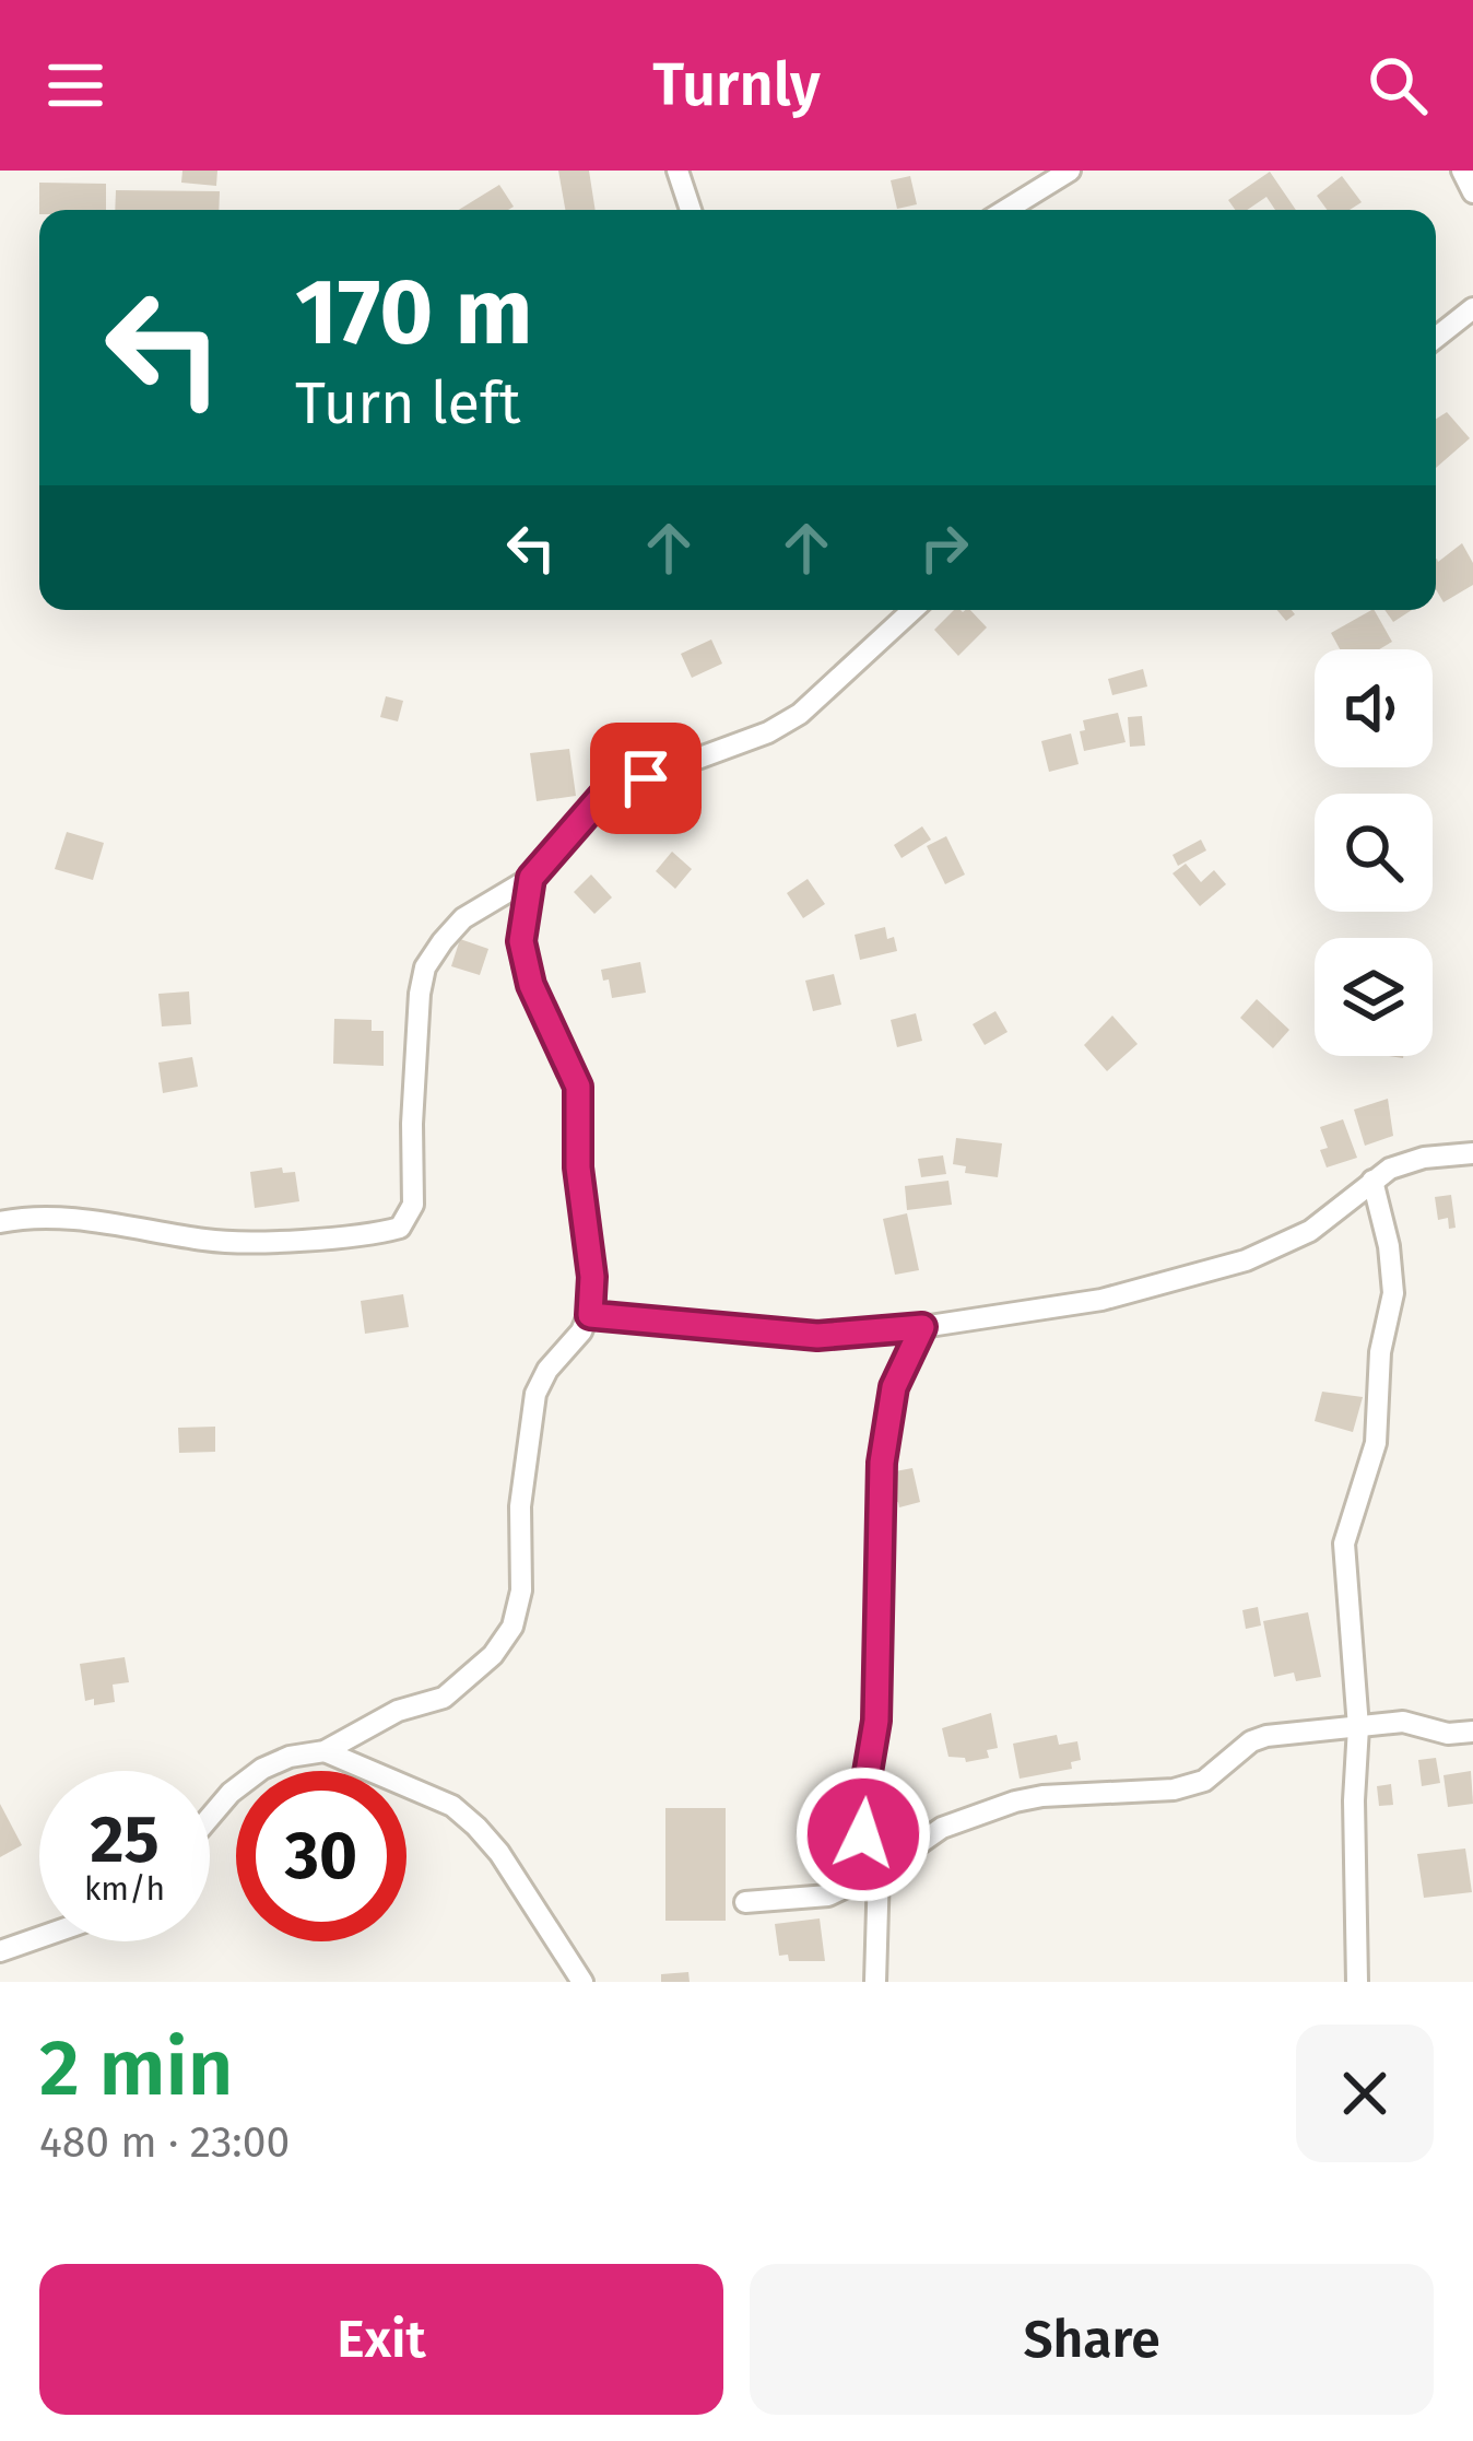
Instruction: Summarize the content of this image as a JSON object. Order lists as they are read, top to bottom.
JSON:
{
  "page": {
    "header": "Turnly",
    "turn": ["170 m", "Turn left"],
    "speed": "25 km/h",
    "limit": "30",
    "heading": ["2 min", "480 m · 23:00"],
    "buttons": ["Exit", "Share"]
  }
}
